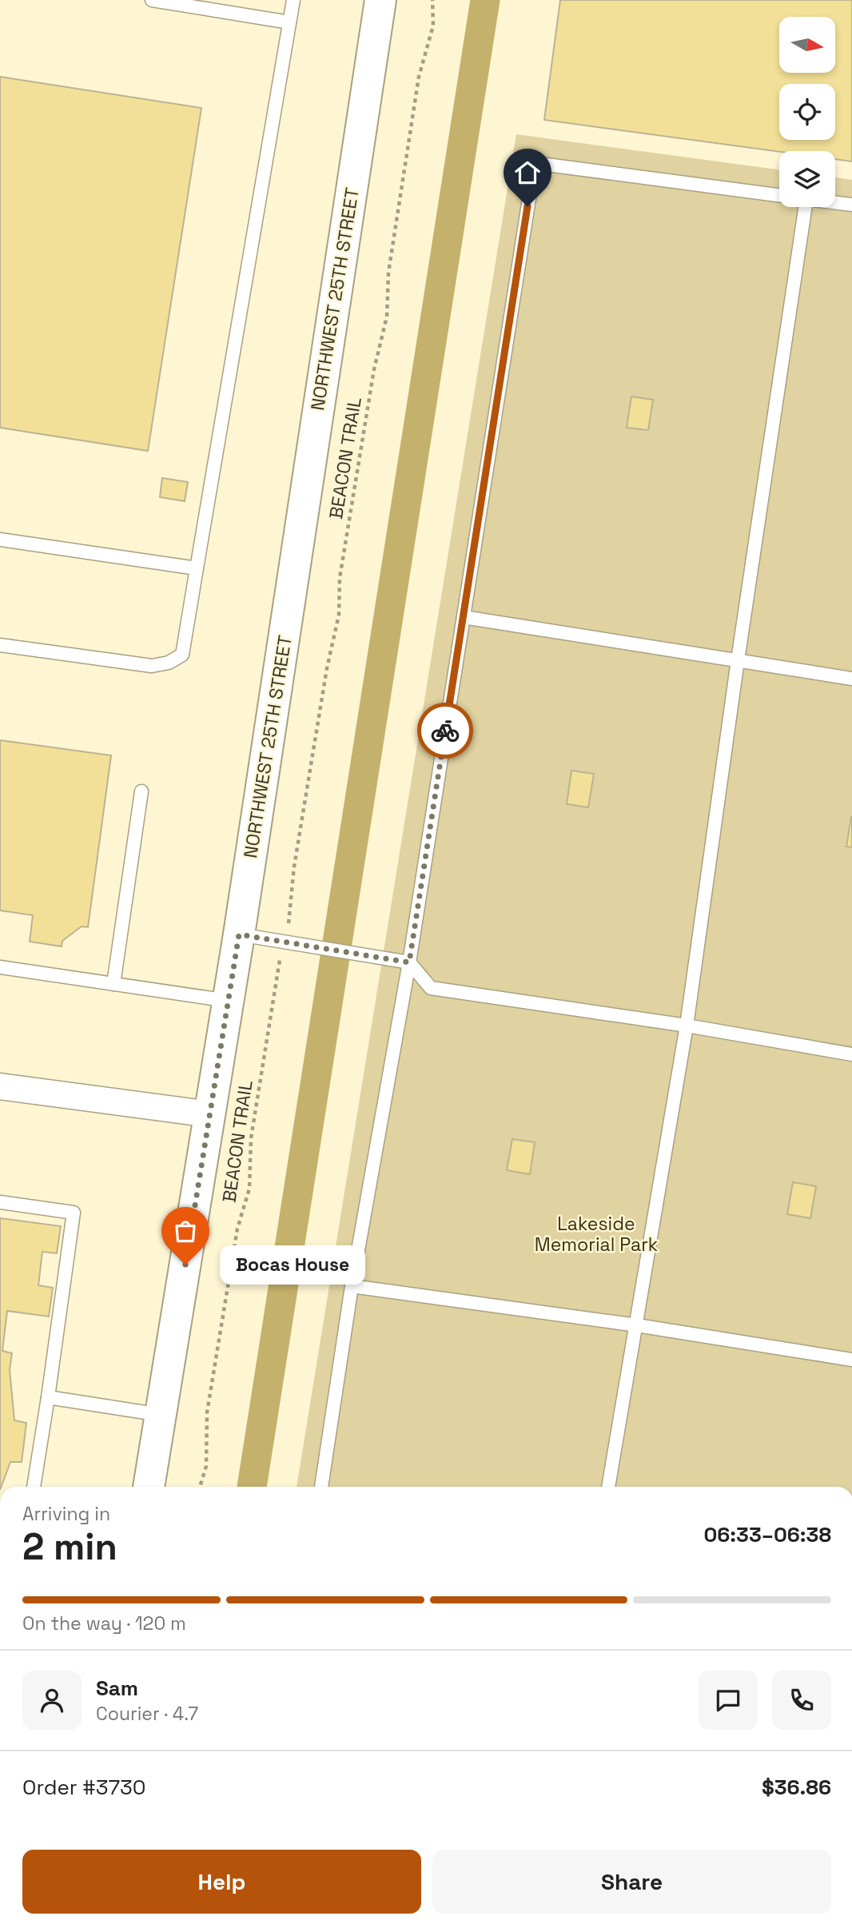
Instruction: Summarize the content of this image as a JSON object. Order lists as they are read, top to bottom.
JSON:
{
  "streets": {
    "main road": ["NORTHWEST 25TH STREET"],
    "path": ["BEACON TRAIL"]
  },
  "parks": ["Lakeside Memorial Park"],
  "places": ["Bocas House"],
  "north": "right",
  "page": {
    "bubble": "Bocas House",
    "heading": ["2 min", "Arriving in", "06:33–06:38"],
    "panel": [
      "Sam",
      "Courier · 4.7",
      "Order #3730",
      "$36.86"
    ],
    "bar": "On the way · 120 m",
    "buttons": ["Help", "Share"]
  }
}
